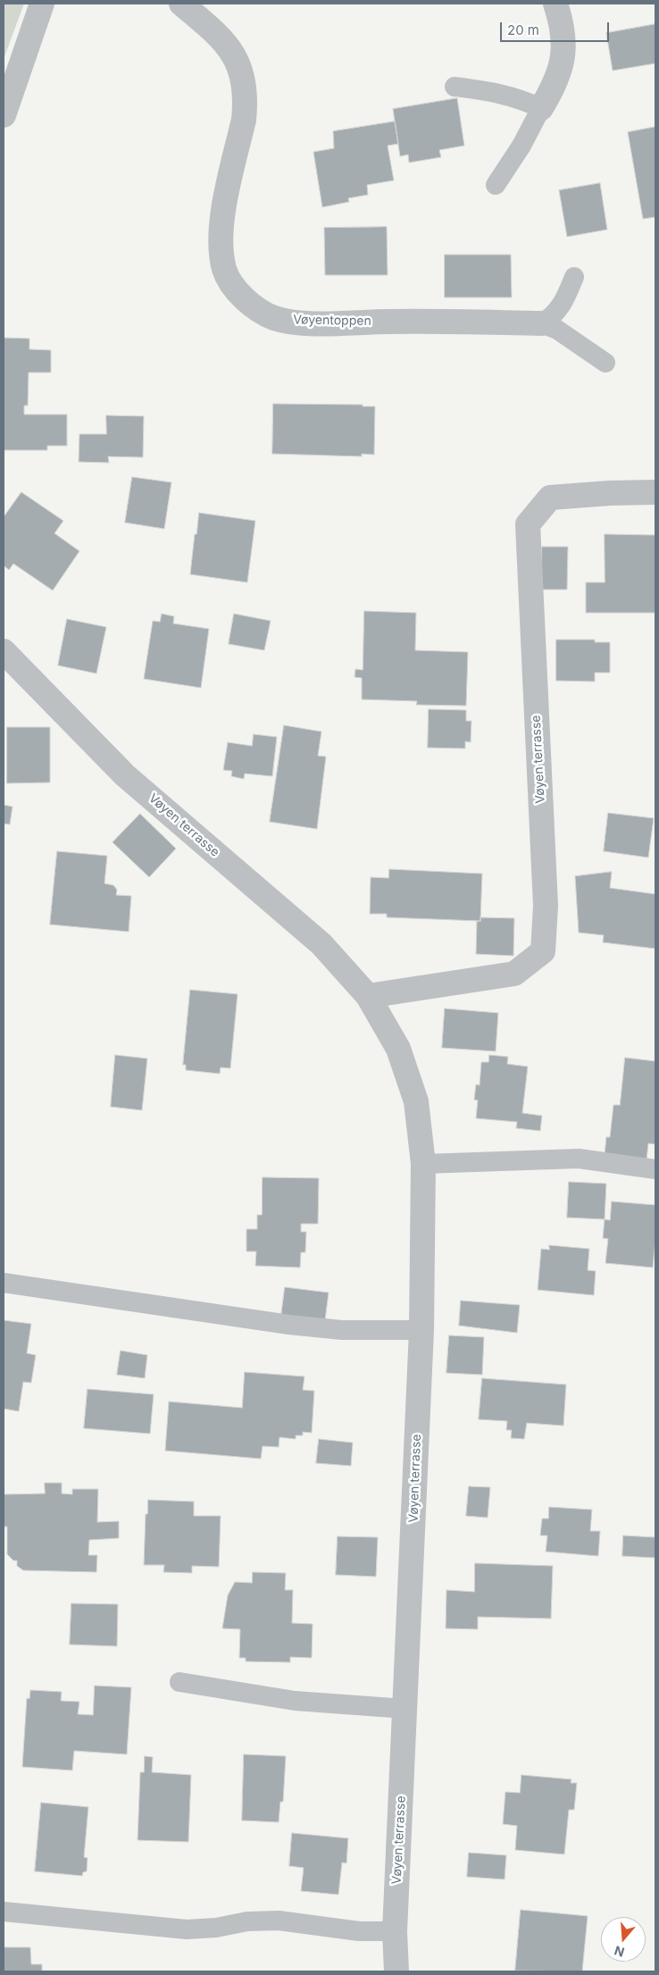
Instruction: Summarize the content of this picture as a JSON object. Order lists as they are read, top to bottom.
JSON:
{
  "streets": {
    "street": ["Vøyentoppen", "Vøyen terrasse"]
  },
  "scale_bar": "20 m",
  "north": "bottom"
}
